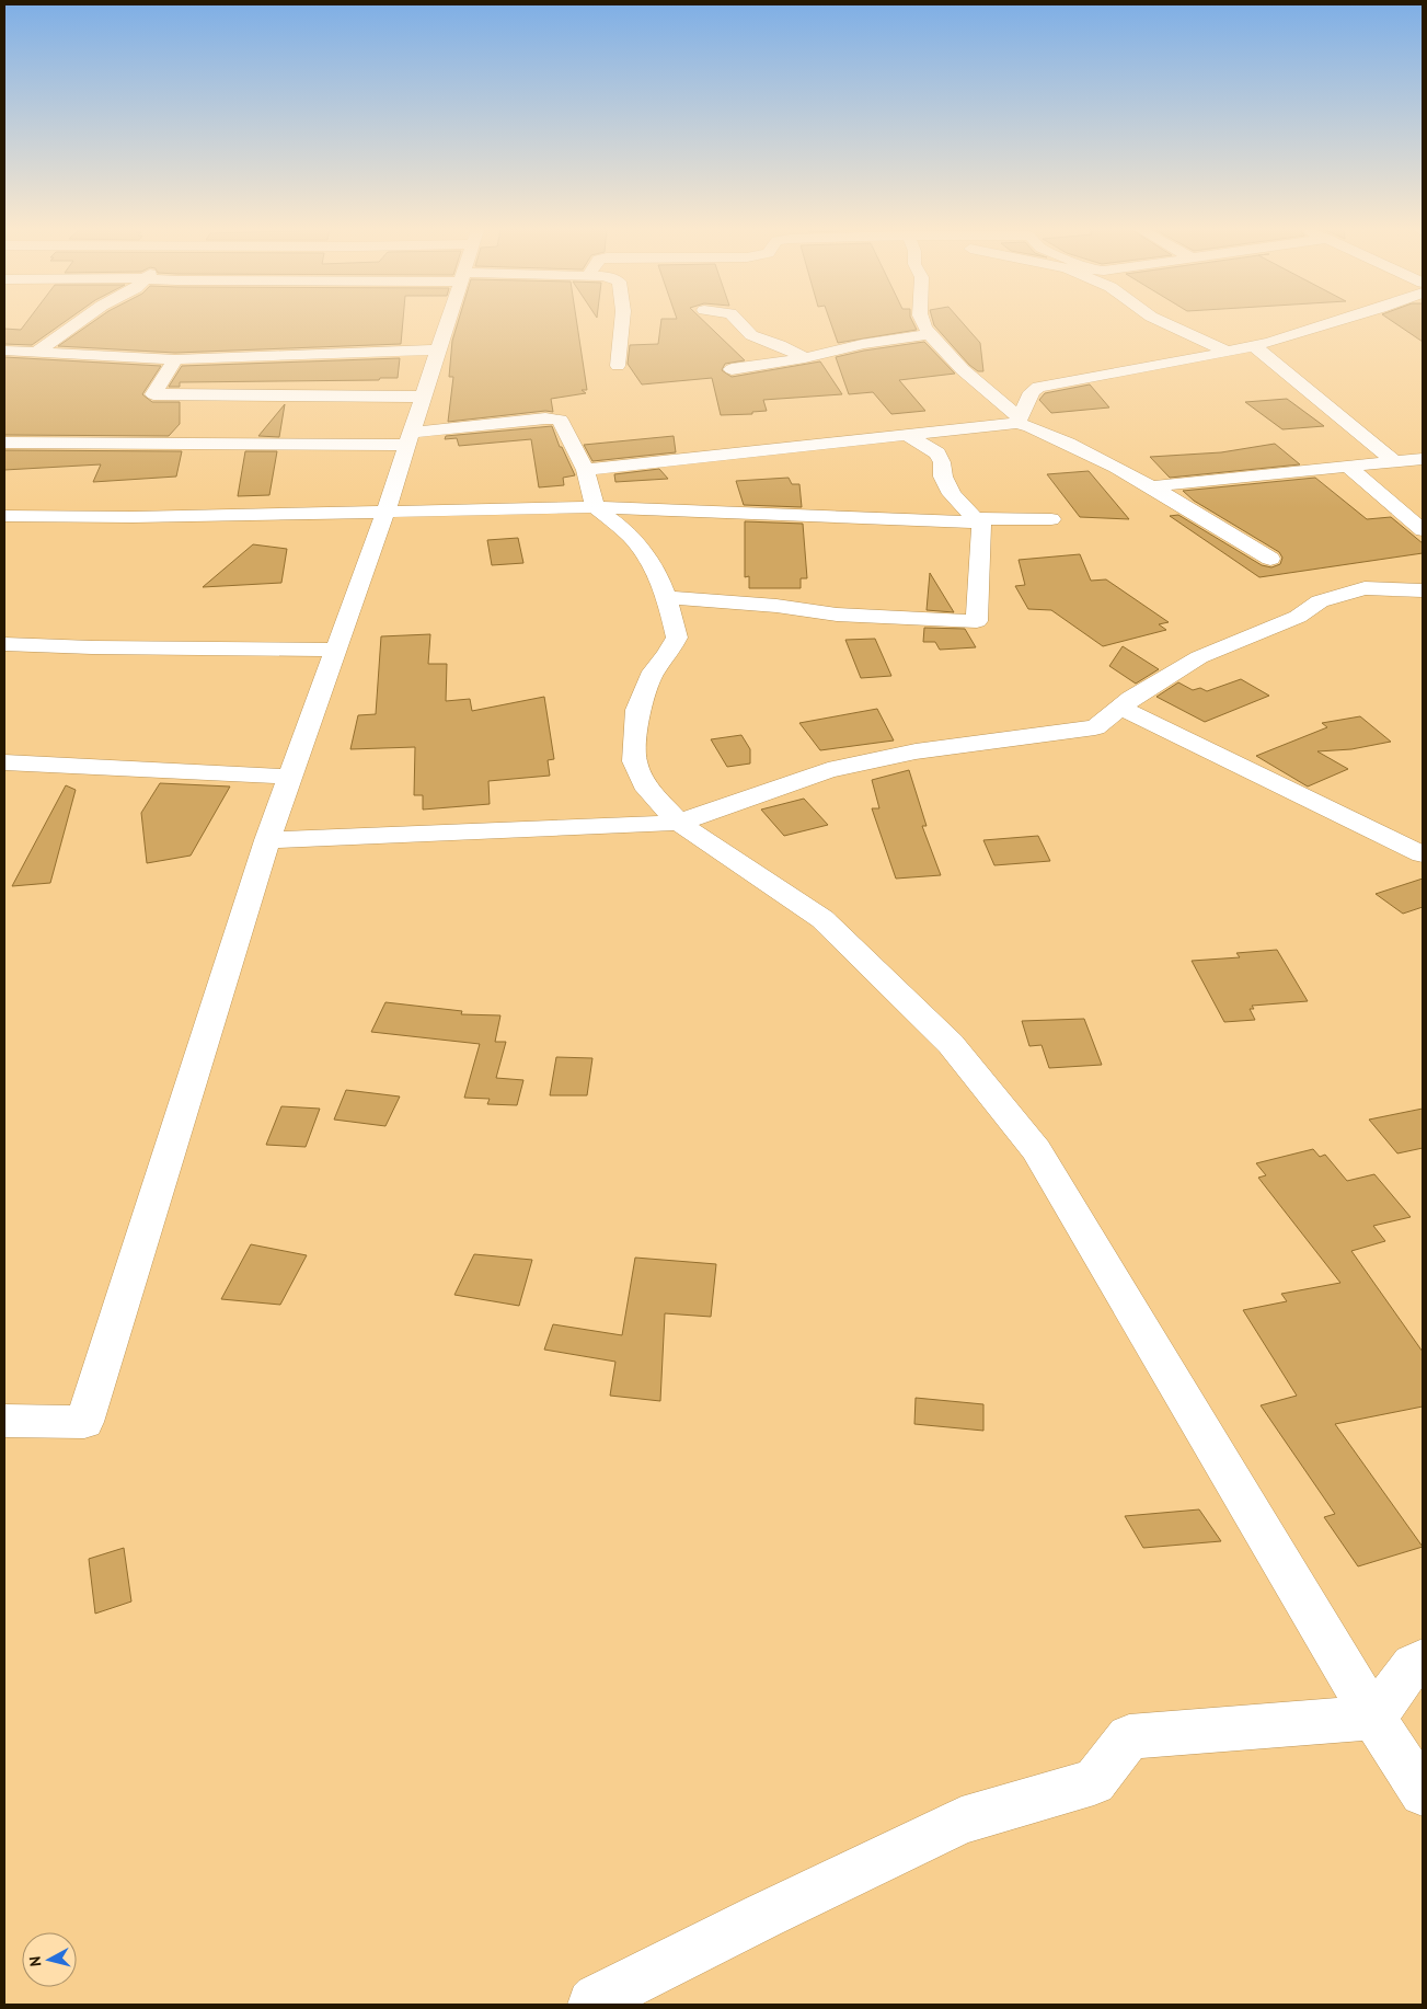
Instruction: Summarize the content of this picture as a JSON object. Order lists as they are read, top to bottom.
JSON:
{
  "north": "left"
}
